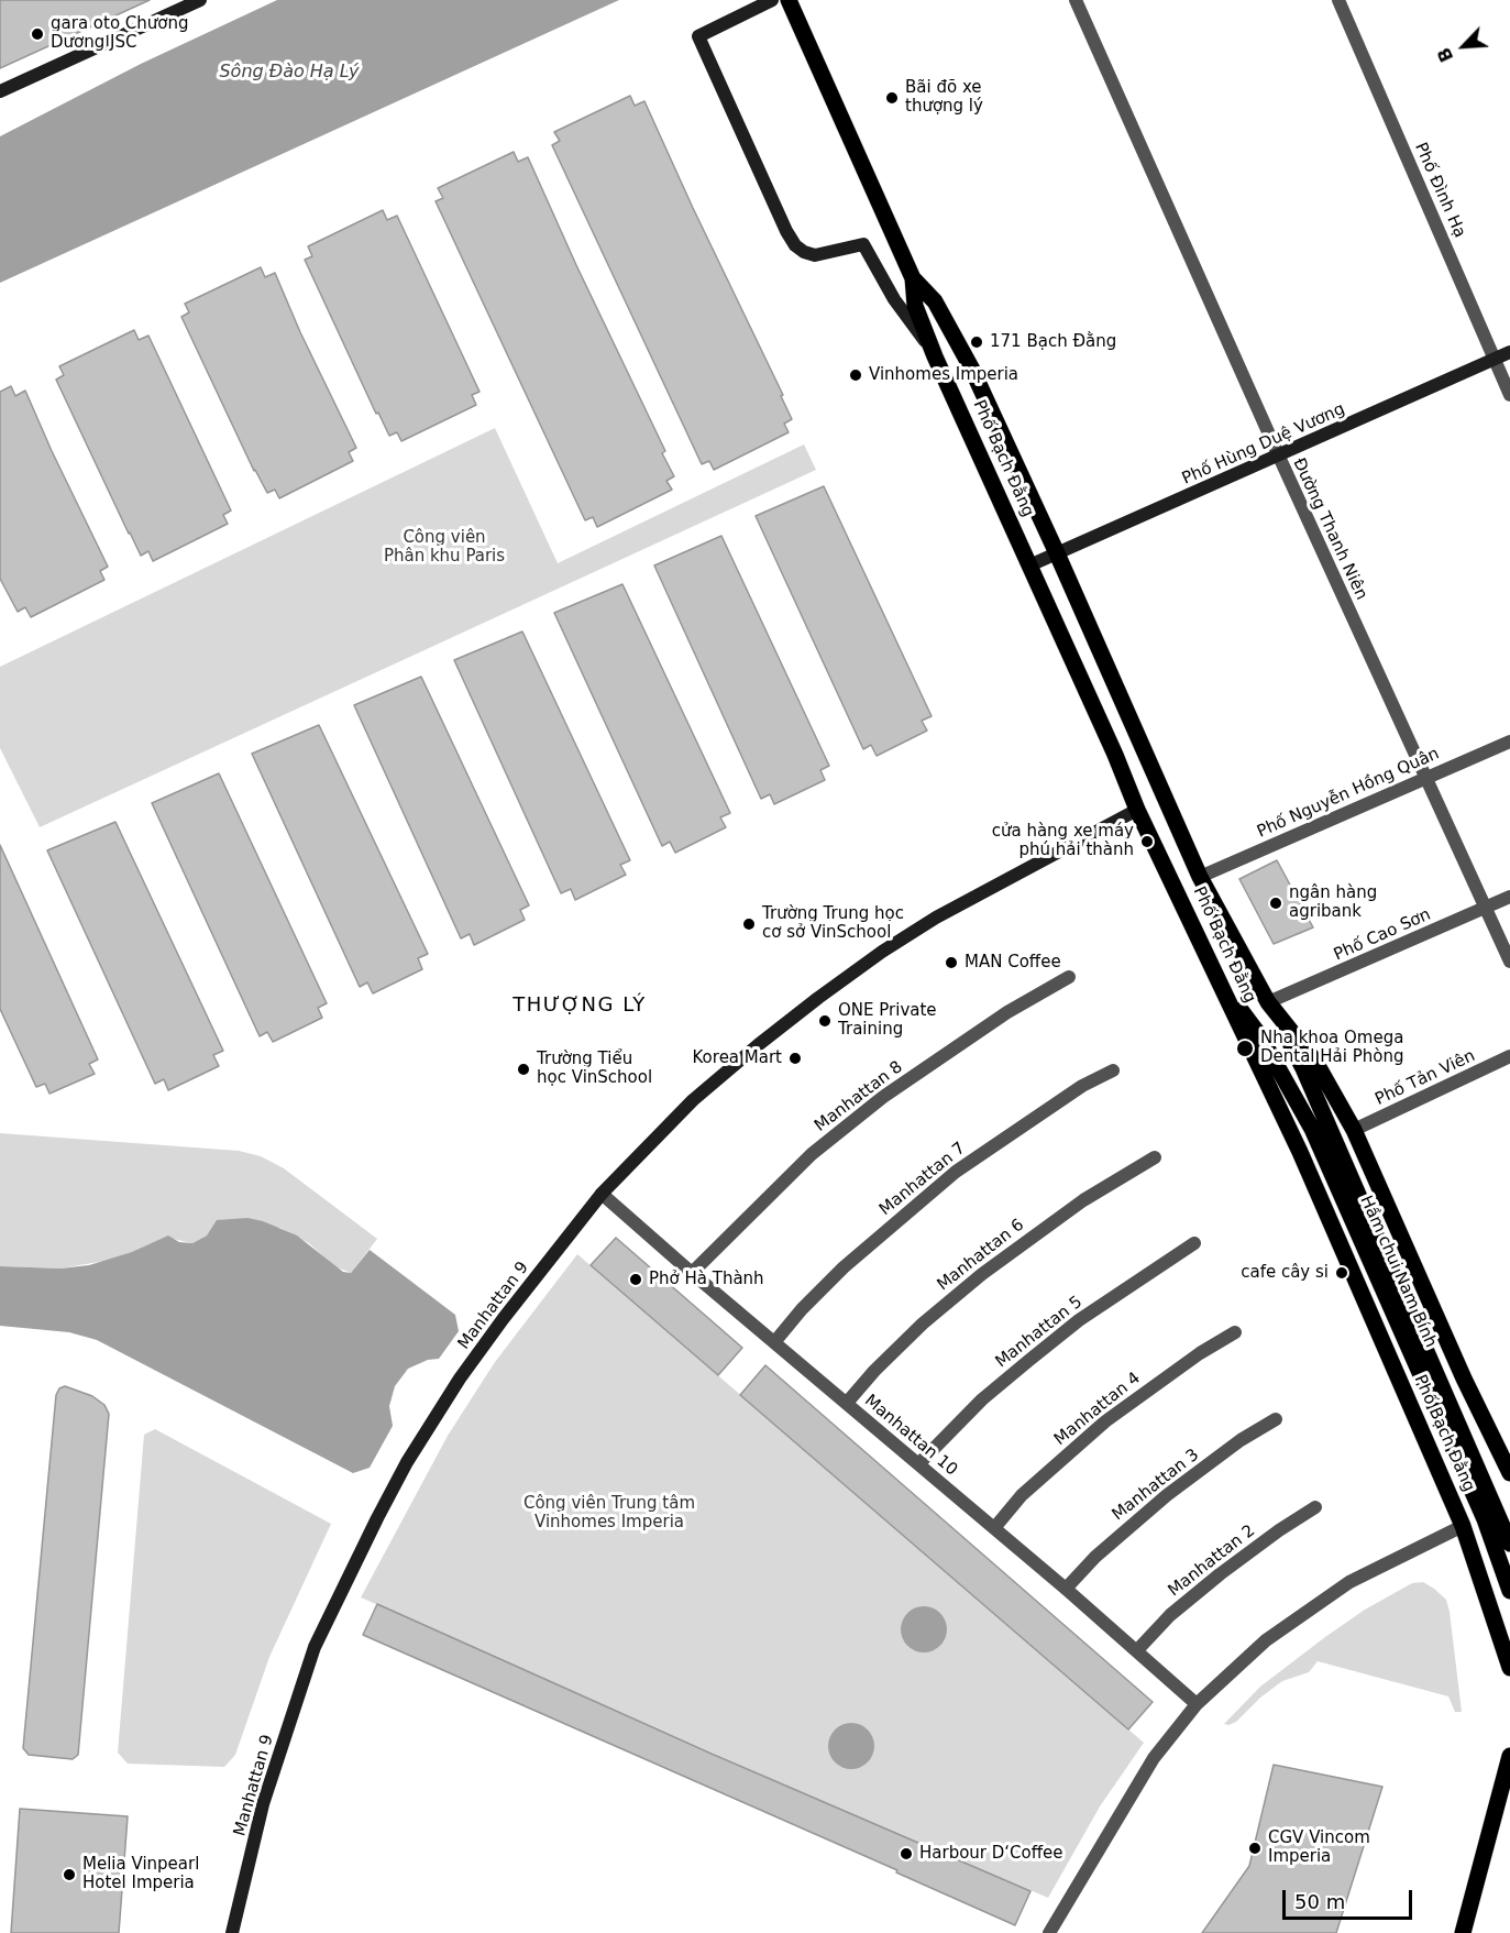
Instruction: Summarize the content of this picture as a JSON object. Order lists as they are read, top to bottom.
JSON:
{
  "streets": {
    "main road": [
      "Phố Hùng Duệ Vương",
      "Phố Bạch Đằng",
      "Hầm chui Nam Bính",
      "Manhattan 9"
    ],
    "street": [
      "Phố Đình Hạ",
      "Đường Thanh Niên",
      "Phố Nguyễn Hồng Quân",
      "Phố Cao Sơn",
      "Phố Tản Viên",
      "Manhattan 8",
      "Manhattan 7",
      "Manhattan 6",
      "Manhattan 5",
      "Manhattan 4",
      "Manhattan 10",
      "Manhattan 3",
      "Manhattan 2"
    ]
  },
  "crossings": [
    ["Phố Đình Hạ", "Phố Hùng Duệ Vương"],
    ["Phố Hùng Duệ Vương", "Phố Bạch Đằng"],
    ["Phố Hùng Duệ Vương", "Đường Thanh Niên"],
    ["Phố Bạch Đằng", "Phố Nguyễn Hồng Quân"],
    ["Phố Bạch Đằng", "Phố Cao Sơn"],
    ["Phố Bạch Đằng", "Phố Tản Viên"],
    ["Phố Bạch Đằng", "Hầm chui Nam Bính"],
    ["Phố Bạch Đằng", "Manhattan 9"],
    ["Đường Thanh Niên", "Phố Nguyễn Hồng Quân"],
    ["Đường Thanh Niên", "Phố Cao Sơn"],
    ["Phố Cao Sơn", "Hầm chui Nam Bính"],
    ["Manhattan 8", "Manhattan 10"],
    ["Manhattan 7", "Manhattan 10"],
    ["Manhattan 6", "Manhattan 10"],
    ["Manhattan 9", "Manhattan 10"],
    ["Manhattan 5", "Manhattan 10"],
    ["Manhattan 4", "Manhattan 10"],
    ["Manhattan 10", "Manhattan 3"],
    ["Manhattan 10", "Manhattan 2"]
  ],
  "districts": ["THƯỢNG LÝ"],
  "water": ["Sông Đào Hạ Lý"],
  "parks": ["Công viên Phân khu Paris", "Công viên Trung tâm Vinhomes Imperia"],
  "places": [
    "gara oto Chương Dương JSC",
    "Bãi đõ xe thượng lý",
    "171 Bạch Đằng",
    "Vinhomes Imperia",
    "cửa hàng xe máy phú hải thành",
    "ngân hàng agribank",
    "Trường Trung học cơ sở VinSchool",
    "MAN Coffee",
    "ONE Private Training",
    "Nha khoa Omega Dental Hải Phòng",
    "Korea Mart",
    "Trường Tiểu học VinSchool",
    "cafe cây si",
    "Phở Hà Thành",
    "CGV Vincom Imperia",
    "Harbour D‘Coffee",
    "Melia Vinpearl Hotel Imperia"
  ],
  "scale_bar": "50 m",
  "north": "bottom left"
}
